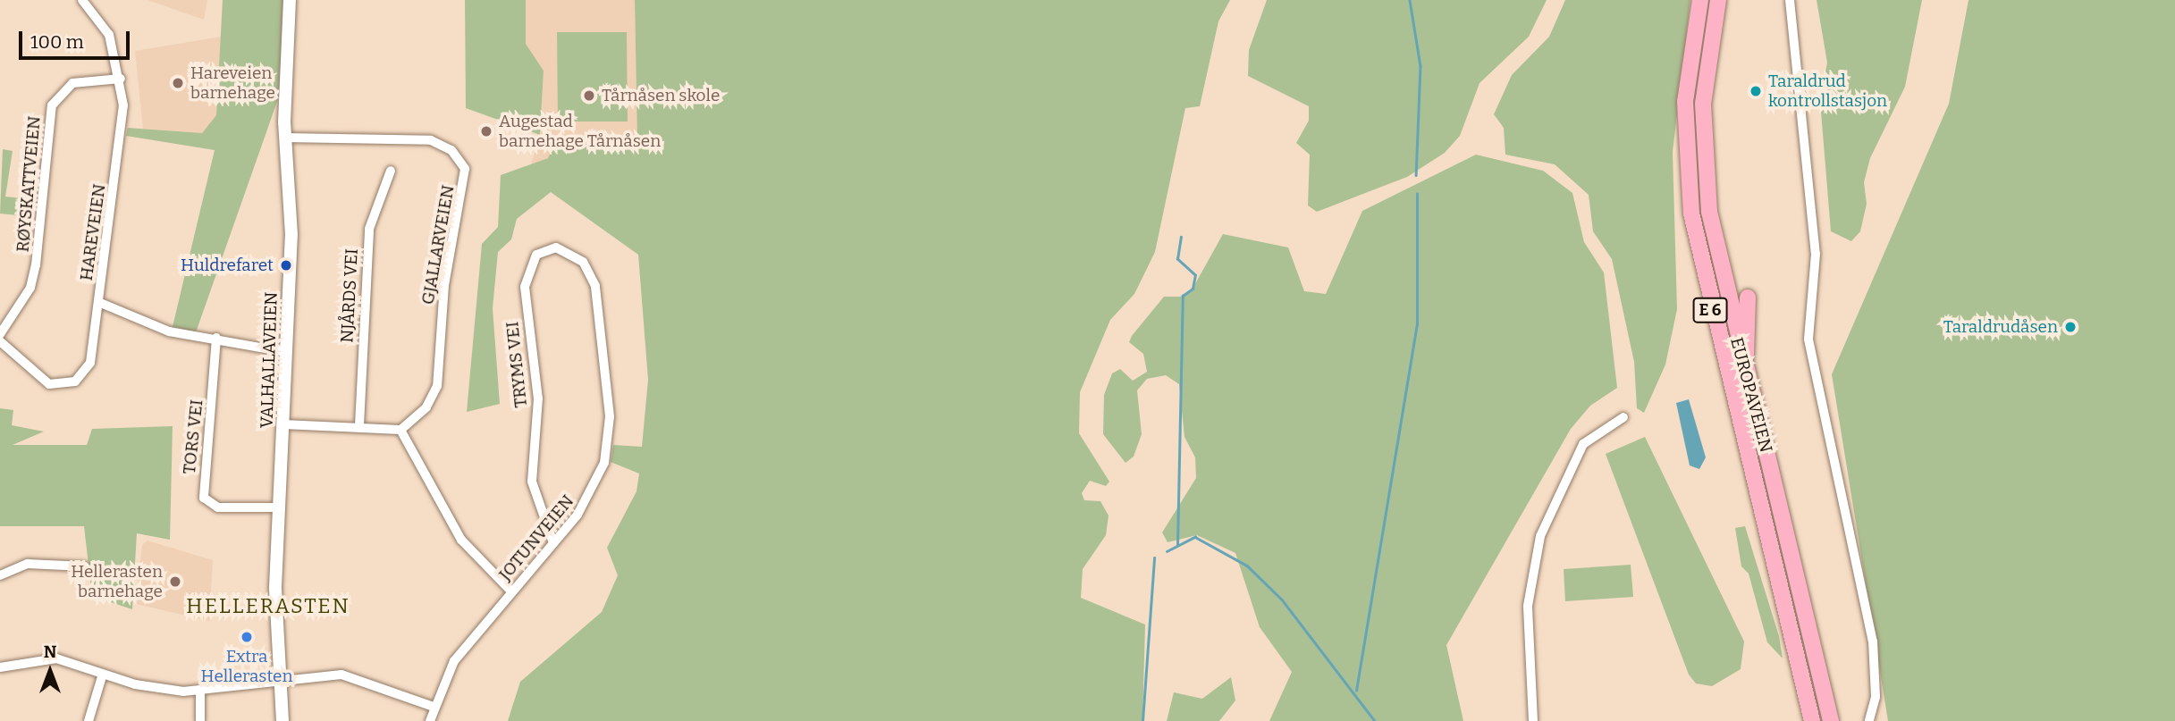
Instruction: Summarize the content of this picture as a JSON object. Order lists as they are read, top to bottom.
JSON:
{
  "streets": {
    "highway": ["E 6", "EUROPAVEIEN"],
    "street": [
      "RØYSKATTVEIEN",
      "HAREVEIEN",
      "GJALLARVEIEN",
      "NJÅRDS VEI",
      "VALHALLAVEIEN",
      "TRYMS VEI",
      "TORS VEI",
      "JOTUNVEIEN"
    ]
  },
  "crossings": [
    ["RØYSKATTVEIEN", "HAREVEIEN"],
    ["GJALLARVEIEN", "VALHALLAVEIEN"],
    ["E 6", "EUROPAVEIEN"],
    ["VALHALLAVEIEN", "TORS VEI"],
    ["TRYMS VEI", "JOTUNVEIEN"]
  ],
  "districts": ["HELLERASTEN"],
  "places": [
    "Hareveien barnehage",
    "Taraldrud kontrollstasjon",
    "Tårnåsen skole",
    "Augestad barnehage Tårnåsen",
    "Huldrefaret",
    "Taraldrudåsen",
    "Hellerasten barnehage",
    "Extra Hellerasten"
  ],
  "scale_bar": "100 m",
  "north": "top"
}
